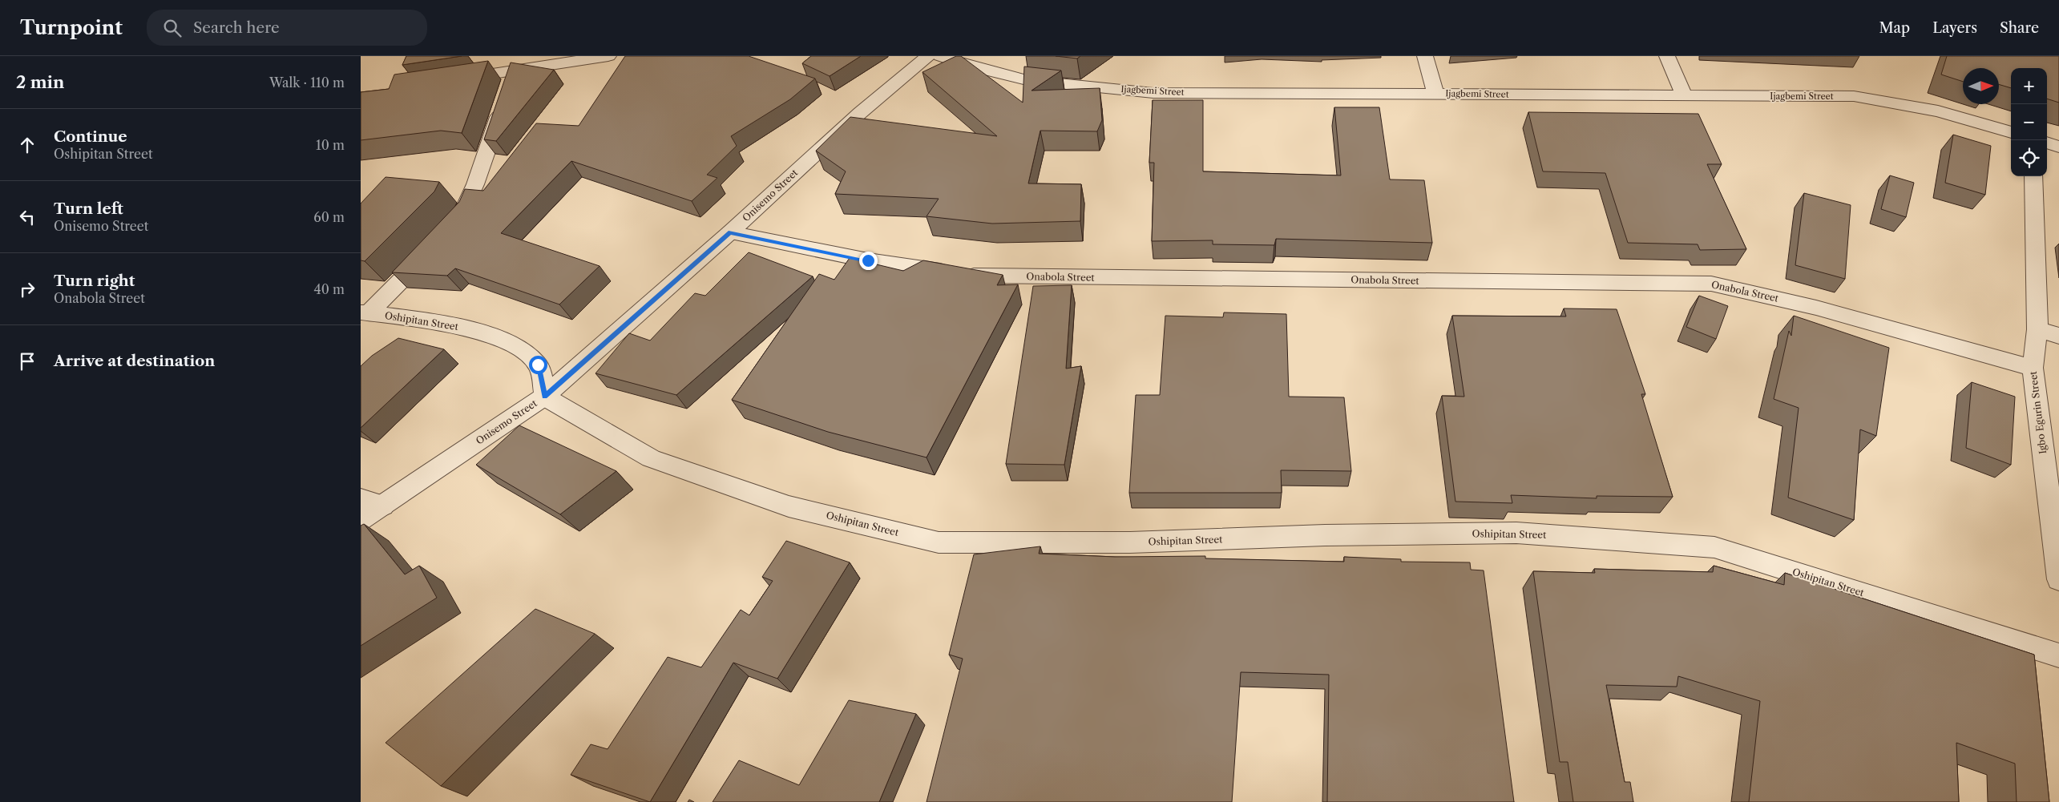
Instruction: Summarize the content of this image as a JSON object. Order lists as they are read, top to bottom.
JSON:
{
  "streets": {
    "street": [
      "Ijagbemi Street",
      "Onisemo Street",
      "Onabola Street",
      "Oshipitan Street",
      "Igbo Egurin Street"
    ]
  },
  "crossings": [
    ["Onisemo Street", "Onabola Street"],
    ["Onisemo Street", "Oshipitan Street"],
    ["Onabola Street", "Igbo Egurin Street"]
  ],
  "north": "right",
  "page": {
    "header": "Turnpoint",
    "search": "Search here",
    "nav": ["Map", "Layers", "Share"],
    "heading": ["2 min", "Walk · 110 m"],
    "map_buttons": ["+", "−"],
    "list": [
      ["Continue", "Oshipitan Street", "10 m"],
      ["Turn left", "Onisemo Street", "60 m"],
      ["Turn right", "Onabola Street", "40 m"],
      "Arrive at destination"
    ]
  }
}
